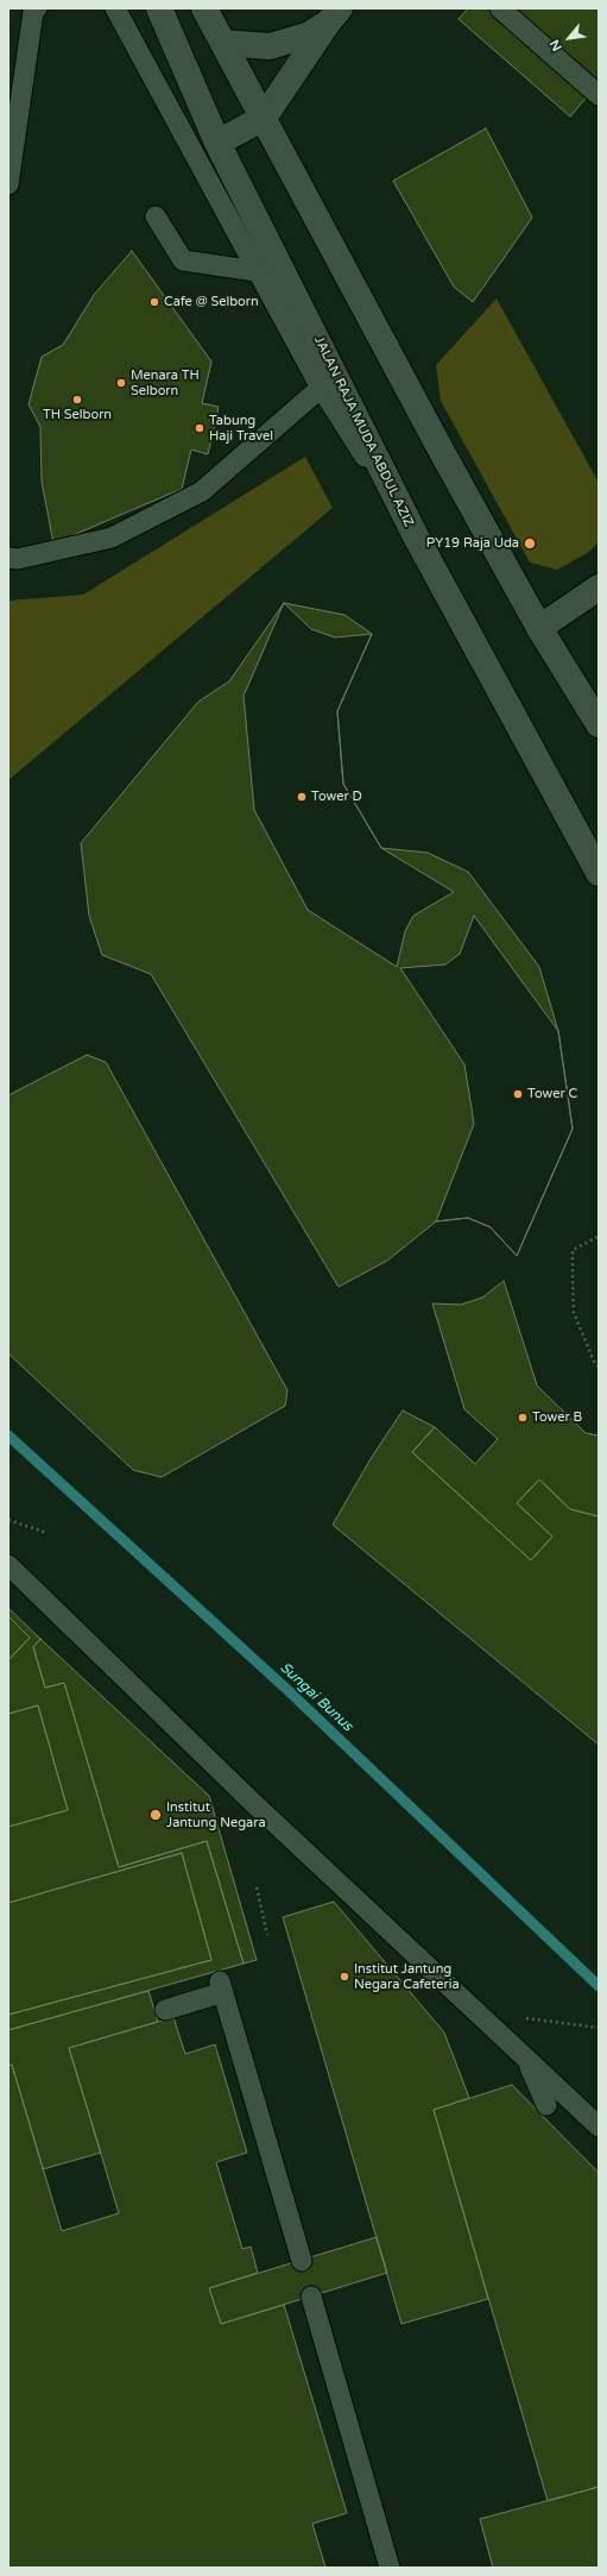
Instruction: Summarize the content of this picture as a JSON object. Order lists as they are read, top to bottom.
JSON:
{
  "streets": {
    "main road": ["JALAN RAJA MUDA ABDUL AZIZ"]
  },
  "water": ["Sungai Bunus"],
  "places": [
    "Cafe @ Selborn",
    "Menara TH Selborn",
    "TH Selborn",
    "Tabung Haji Travel",
    "PY19 Raja Uda",
    "Tower D",
    "Tower C",
    "Tower B",
    "Institut Jantung Negara",
    "Institut Jantung Negara Cafeteria"
  ],
  "north": "bottom left"
}
